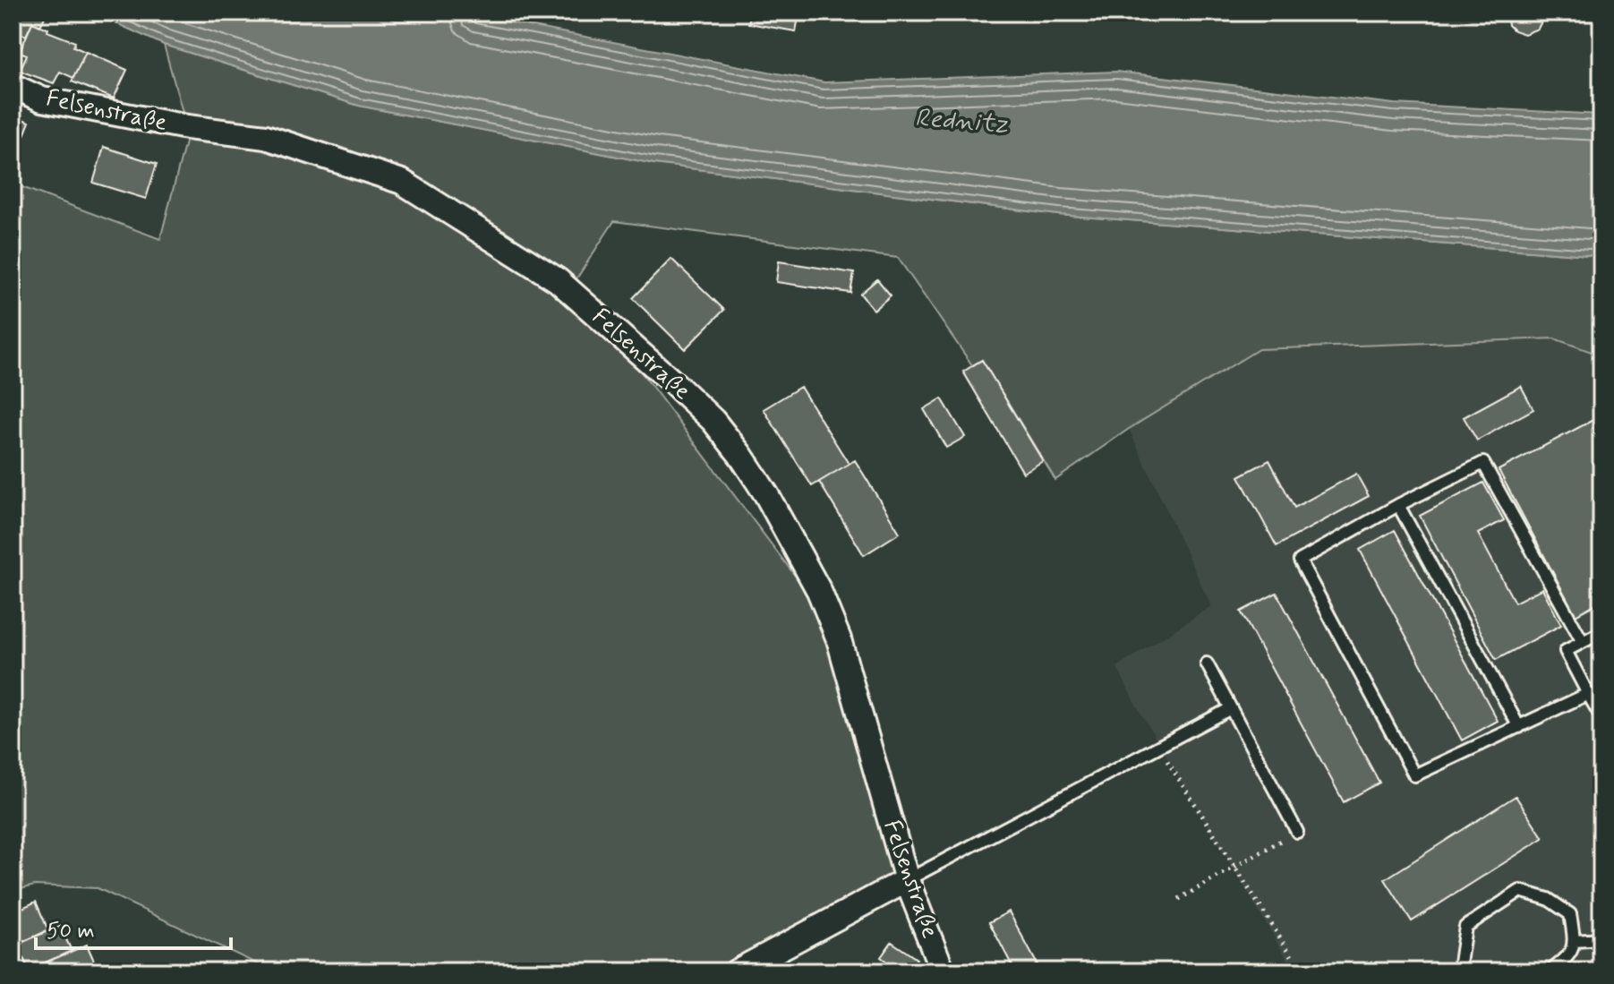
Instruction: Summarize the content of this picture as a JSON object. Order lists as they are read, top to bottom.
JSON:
{
  "streets": {
    "street": ["Felsenstraße"]
  },
  "water": ["Rednitz"],
  "scale_bar": "50 m"
}
